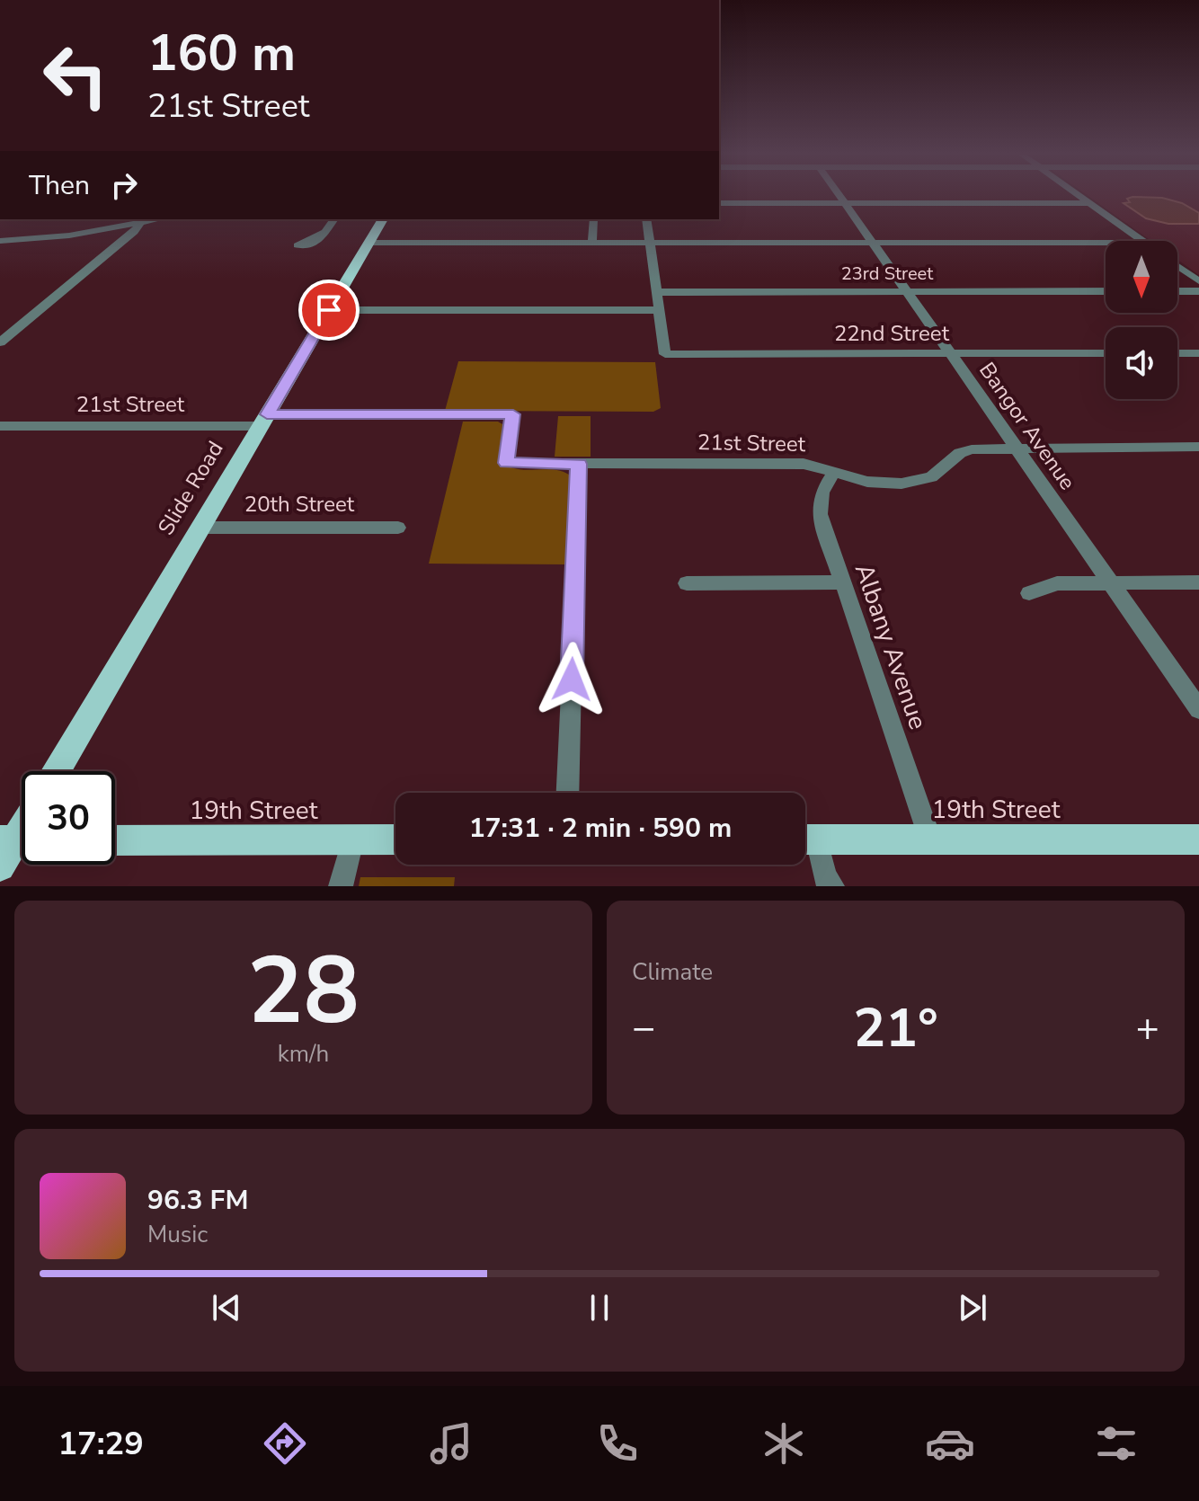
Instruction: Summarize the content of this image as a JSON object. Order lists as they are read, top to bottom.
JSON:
{
  "streets": {
    "main road": ["Slide Road", "19th Street"],
    "street": [
      "23rd Street",
      "22nd Street",
      "21st Street",
      "Bangor Avenue",
      "20th Street",
      "Albany Avenue"
    ]
  },
  "crossings": [
    ["23rd Street", "Bangor Avenue"],
    ["22nd Street", "Bangor Avenue"],
    ["21st Street", "Bangor Avenue"],
    ["21st Street", "Slide Road"],
    ["21st Street", "Albany Avenue"],
    ["Slide Road", "20th Street"],
    ["Albany Avenue", "19th Street"]
  ],
  "north": "bottom",
  "page": {
    "turn": ["160 m", "21st Street"],
    "then": "Then",
    "limit": "30",
    "trip": "17:31 · 2 min · 590 m",
    "tile": [
      ["28", "km/h"],
      "Climate"
    ],
    "heat": ["−", "21°", "+"],
    "song": ["96.3 FM", "Music"],
    "tabs": "17:29"
  }
}
